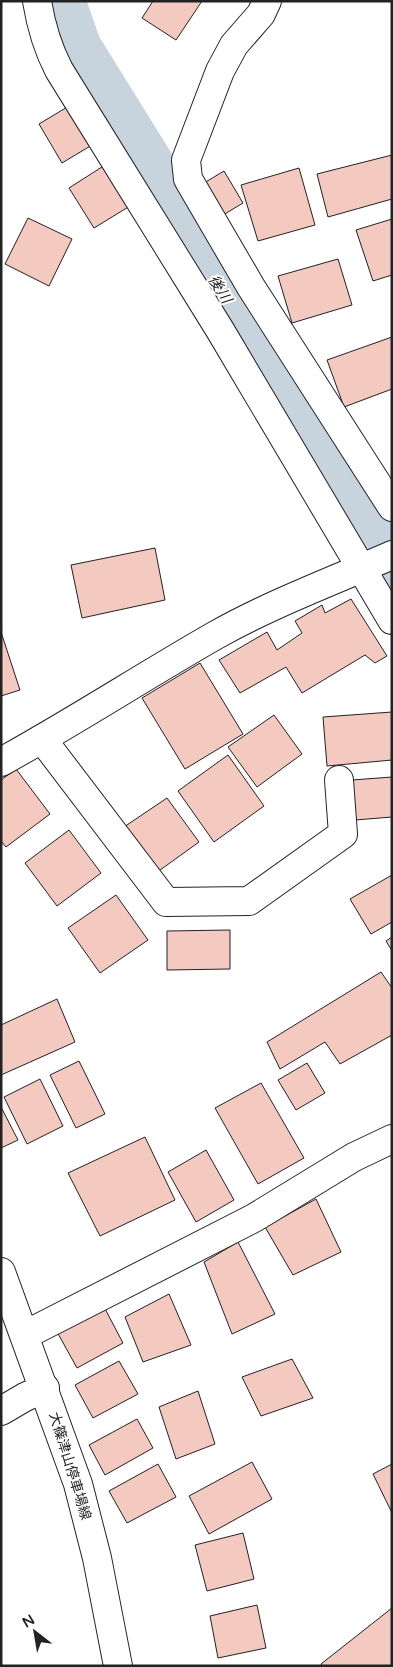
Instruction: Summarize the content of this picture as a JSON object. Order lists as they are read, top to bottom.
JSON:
{
  "streets": {
    "street": ["大篠津山停車場線"]
  },
  "water": ["後川"],
  "north": "top left"
}
